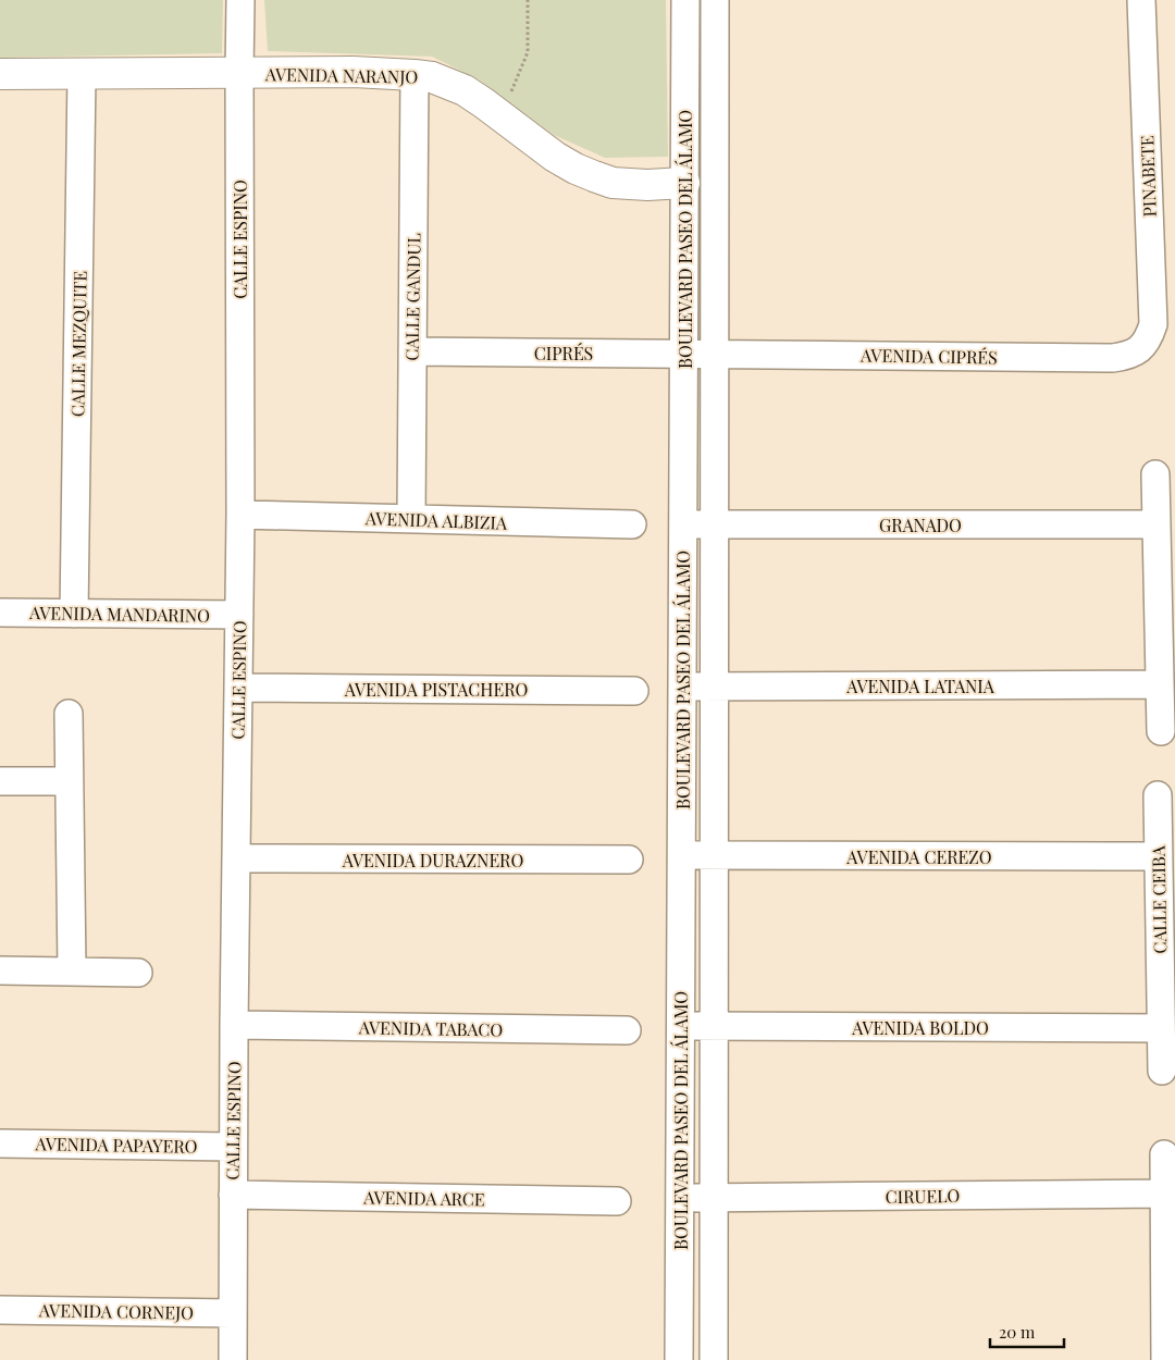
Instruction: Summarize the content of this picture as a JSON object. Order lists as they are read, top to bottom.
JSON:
{
  "streets": {
    "street": [
      "AVENIDA NARANJO",
      "PINABETE",
      "CALLE ESPINO",
      "BOULEVARD PASEO DEL ÁLAMO",
      "CALLE GANDUL",
      "CALLE MEZQUITE",
      "CIPRÉS",
      "AVENIDA CIPRÉS",
      "AVENIDA ALBIZIA",
      "GRANADO",
      "AVENIDA MANDARINO",
      "AVENIDA LATANIA",
      "AVENIDA PISTACHERO",
      "AVENIDA CEREZO",
      "AVENIDA DURAZNERO",
      "CALLE CEIBA",
      "AVENIDA BOLDO",
      "AVENIDA TABACO",
      "AVENIDA PAPAYERO",
      "CIRUELO",
      "AVENIDA ARCE",
      "AVENIDA CORNEJO"
    ]
  },
  "crossings": [
    ["AVENIDA NARANJO", "CALLE ESPINO"],
    ["AVENIDA NARANJO", "BOULEVARD PASEO DEL ÁLAMO"],
    ["AVENIDA NARANJO", "CALLE GANDUL"],
    ["AVENIDA NARANJO", "CALLE MEZQUITE"],
    ["PINABETE", "AVENIDA CIPRÉS"],
    ["CALLE ESPINO", "AVENIDA ALBIZIA"],
    ["CALLE ESPINO", "AVENIDA MANDARINO"],
    ["CALLE ESPINO", "AVENIDA PISTACHERO"],
    ["CALLE ESPINO", "AVENIDA DURAZNERO"],
    ["CALLE ESPINO", "AVENIDA TABACO"],
    ["CALLE ESPINO", "AVENIDA PAPAYERO"],
    ["CALLE ESPINO", "AVENIDA ARCE"],
    ["CALLE ESPINO", "AVENIDA CORNEJO"],
    ["BOULEVARD PASEO DEL ÁLAMO", "CIPRÉS"],
    ["BOULEVARD PASEO DEL ÁLAMO", "AVENIDA CIPRÉS"],
    ["BOULEVARD PASEO DEL ÁLAMO", "GRANADO"],
    ["BOULEVARD PASEO DEL ÁLAMO", "AVENIDA LATANIA"],
    ["BOULEVARD PASEO DEL ÁLAMO", "AVENIDA CEREZO"],
    ["BOULEVARD PASEO DEL ÁLAMO", "AVENIDA BOLDO"],
    ["BOULEVARD PASEO DEL ÁLAMO", "CIRUELO"],
    ["CALLE GANDUL", "CIPRÉS"],
    ["CALLE GANDUL", "AVENIDA ALBIZIA"],
    ["CALLE MEZQUITE", "AVENIDA MANDARINO"],
    ["CIPRÉS", "AVENIDA CIPRÉS"],
    ["AVENIDA CEREZO", "CALLE CEIBA"],
    ["CALLE CEIBA", "AVENIDA BOLDO"]
  ],
  "scale_bar": "20 m"
}
